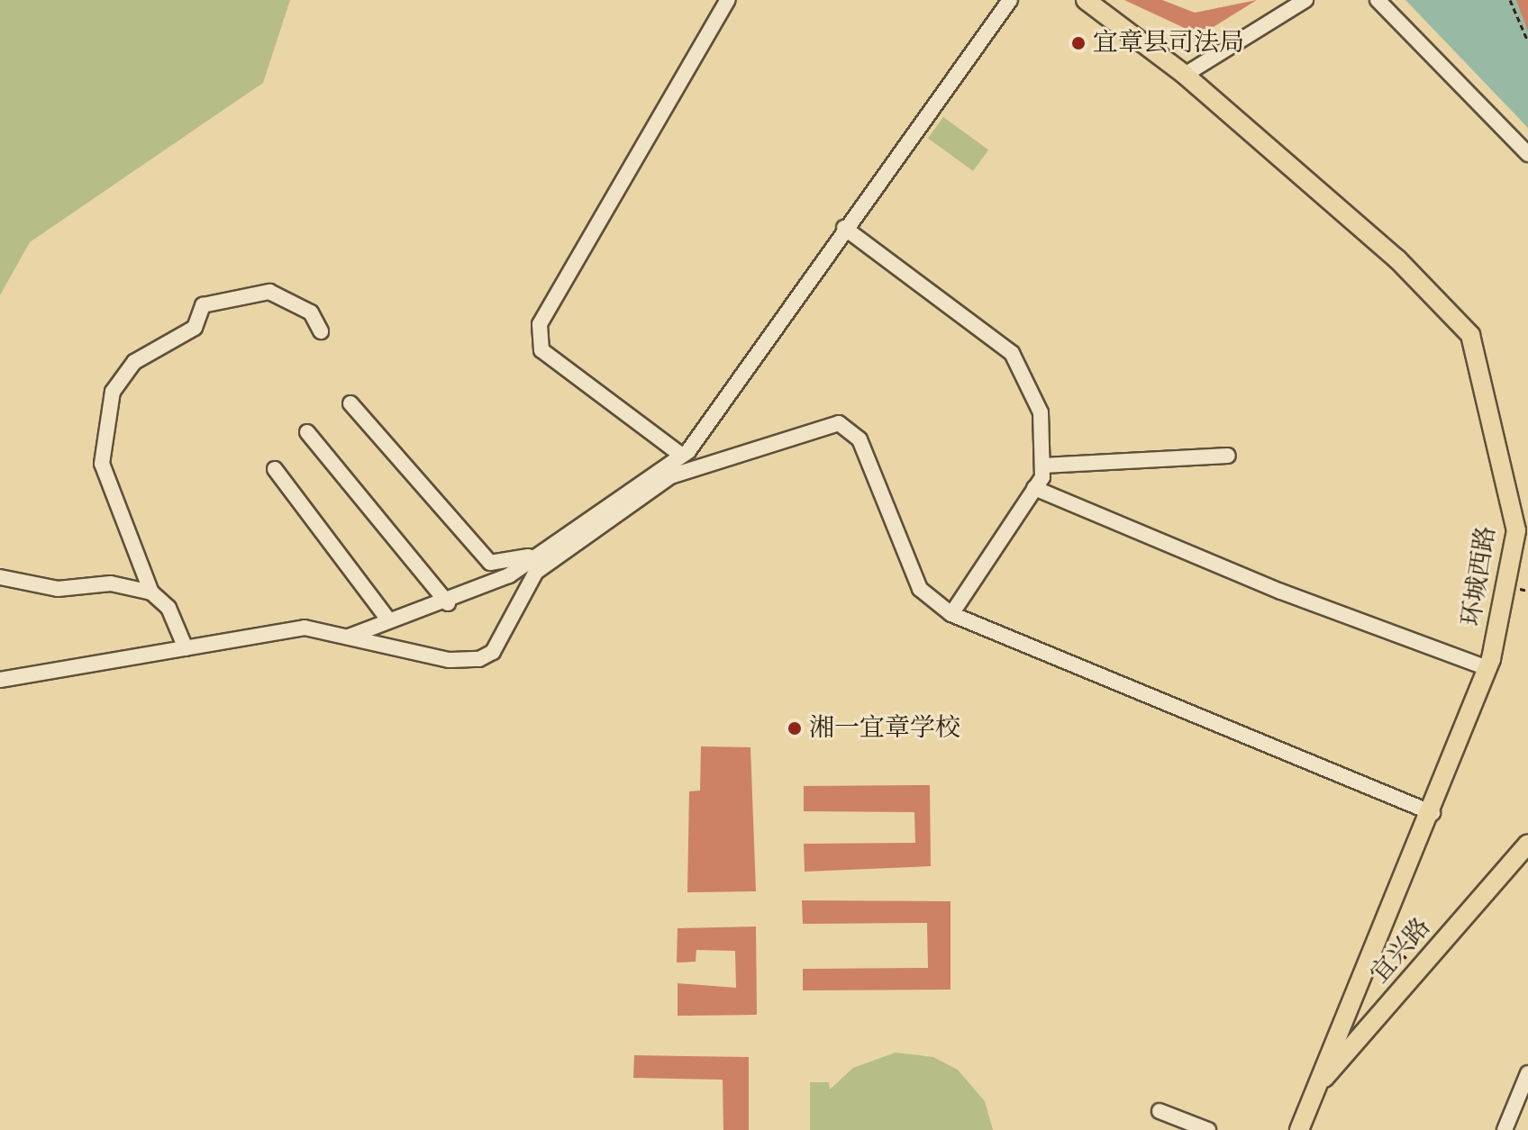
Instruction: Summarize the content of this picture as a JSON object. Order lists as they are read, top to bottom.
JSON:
{
  "streets": {
    "main road": ["环城西路", "宜兴路"]
  },
  "crossings": [
    ["环城西路", "宜兴路"]
  ],
  "places": ["宜章县司法局", "湘一宜章学校"]
}
